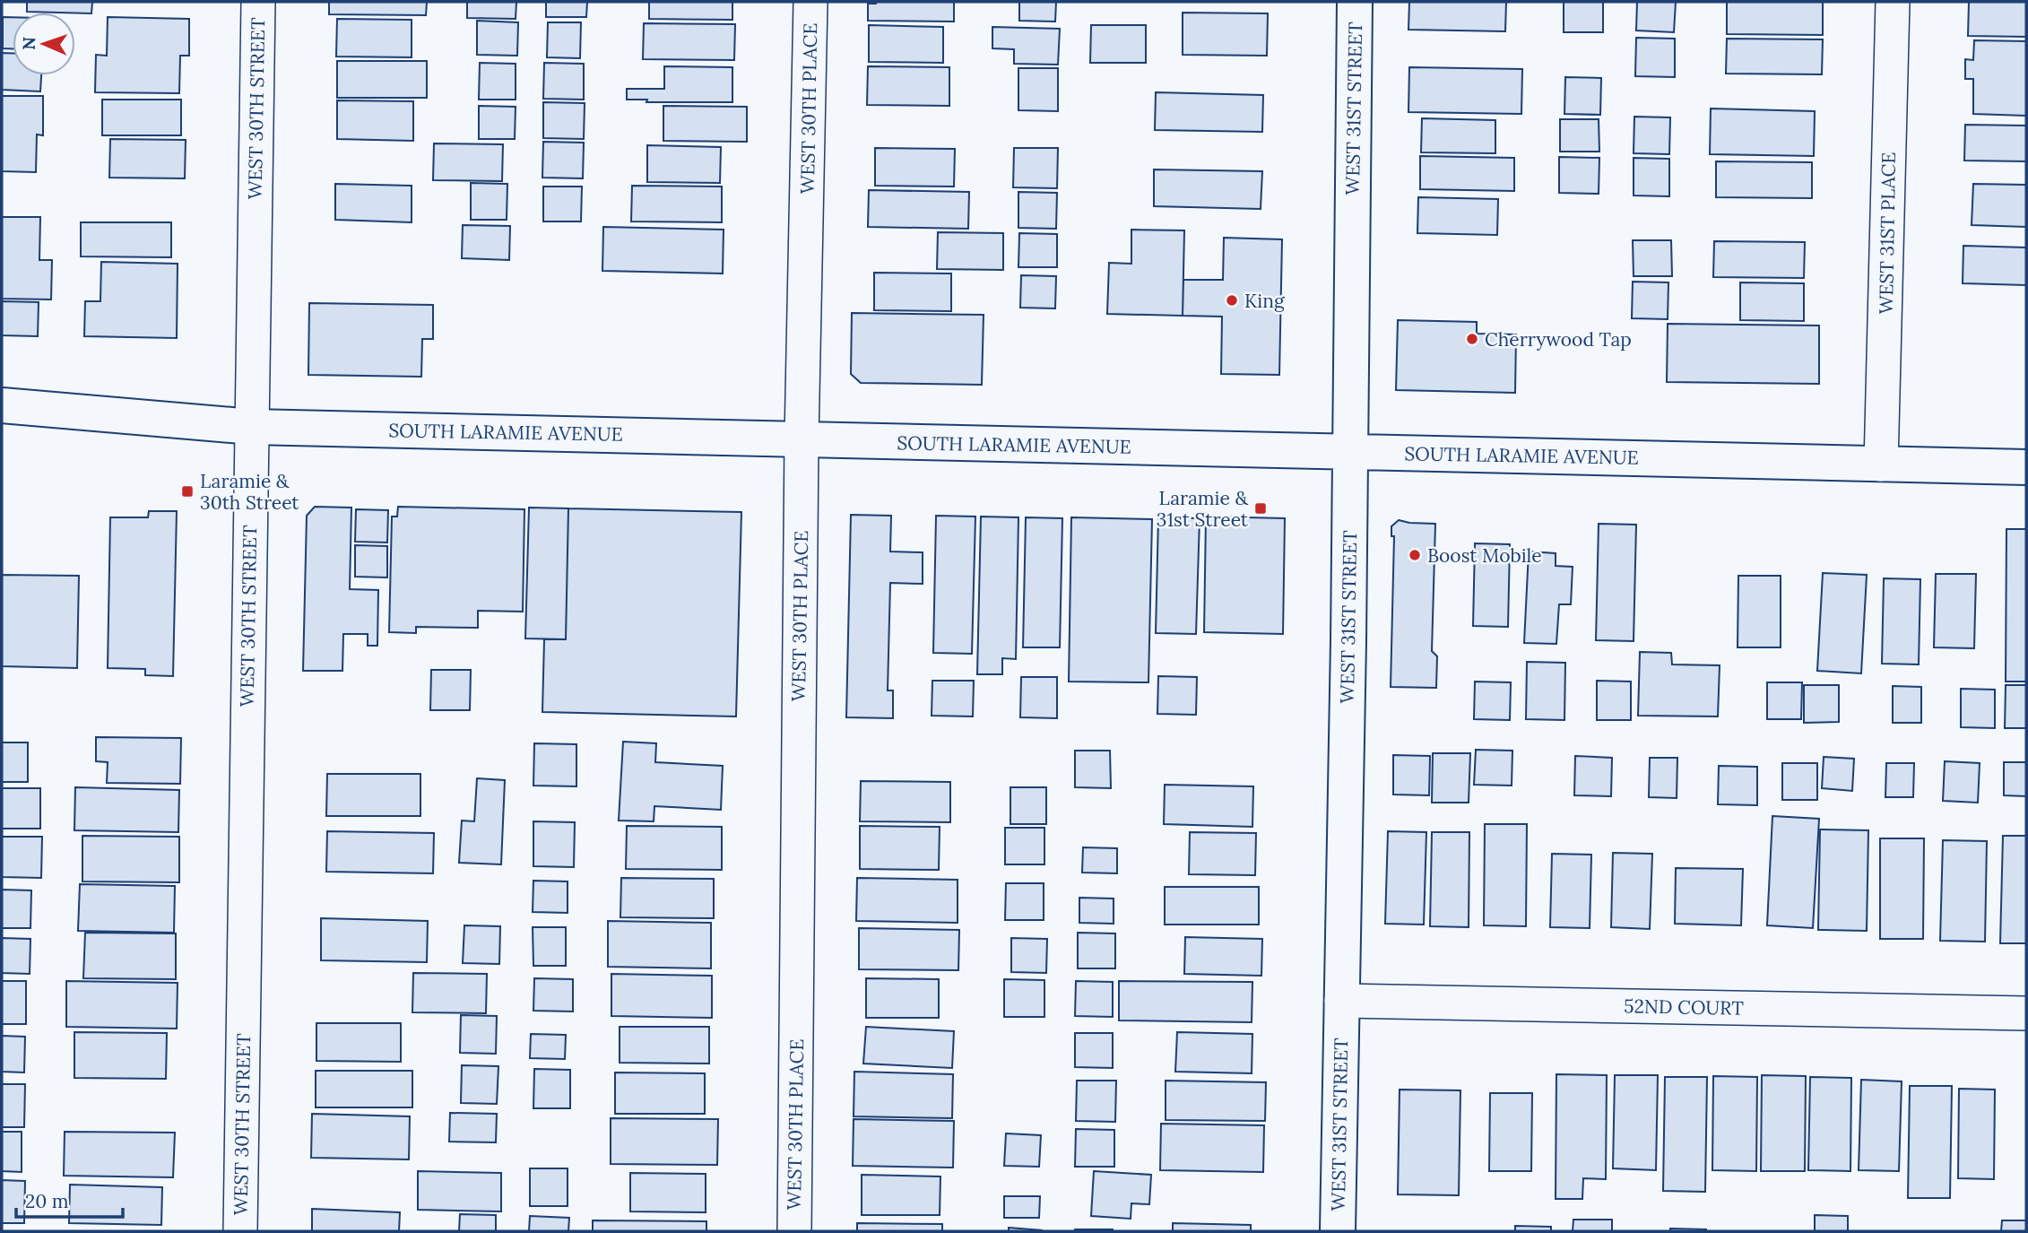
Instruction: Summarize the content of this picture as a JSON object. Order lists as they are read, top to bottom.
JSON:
{
  "streets": {
    "main road": ["WEST 31ST STREET", "SOUTH LARAMIE AVENUE"],
    "street": [
      "WEST 30TH STREET",
      "WEST 30TH PLACE",
      "WEST 31ST PLACE",
      "52ND COURT"
    ]
  },
  "crossings": [
    ["WEST 30TH STREET", "SOUTH LARAMIE AVENUE"],
    ["WEST 30TH PLACE", "SOUTH LARAMIE AVENUE"],
    ["WEST 31ST STREET", "SOUTH LARAMIE AVENUE"],
    ["WEST 31ST STREET", "52ND COURT"],
    ["WEST 31ST PLACE", "SOUTH LARAMIE AVENUE"]
  ],
  "places": {
    "other": ["King", "Cherrywood Tap", "Boost Mobile"],
    "transit": ["Laramie & 30th Street", "Laramie & 31st Street"]
  },
  "scale_bar": "20 m",
  "north": "left"
}
